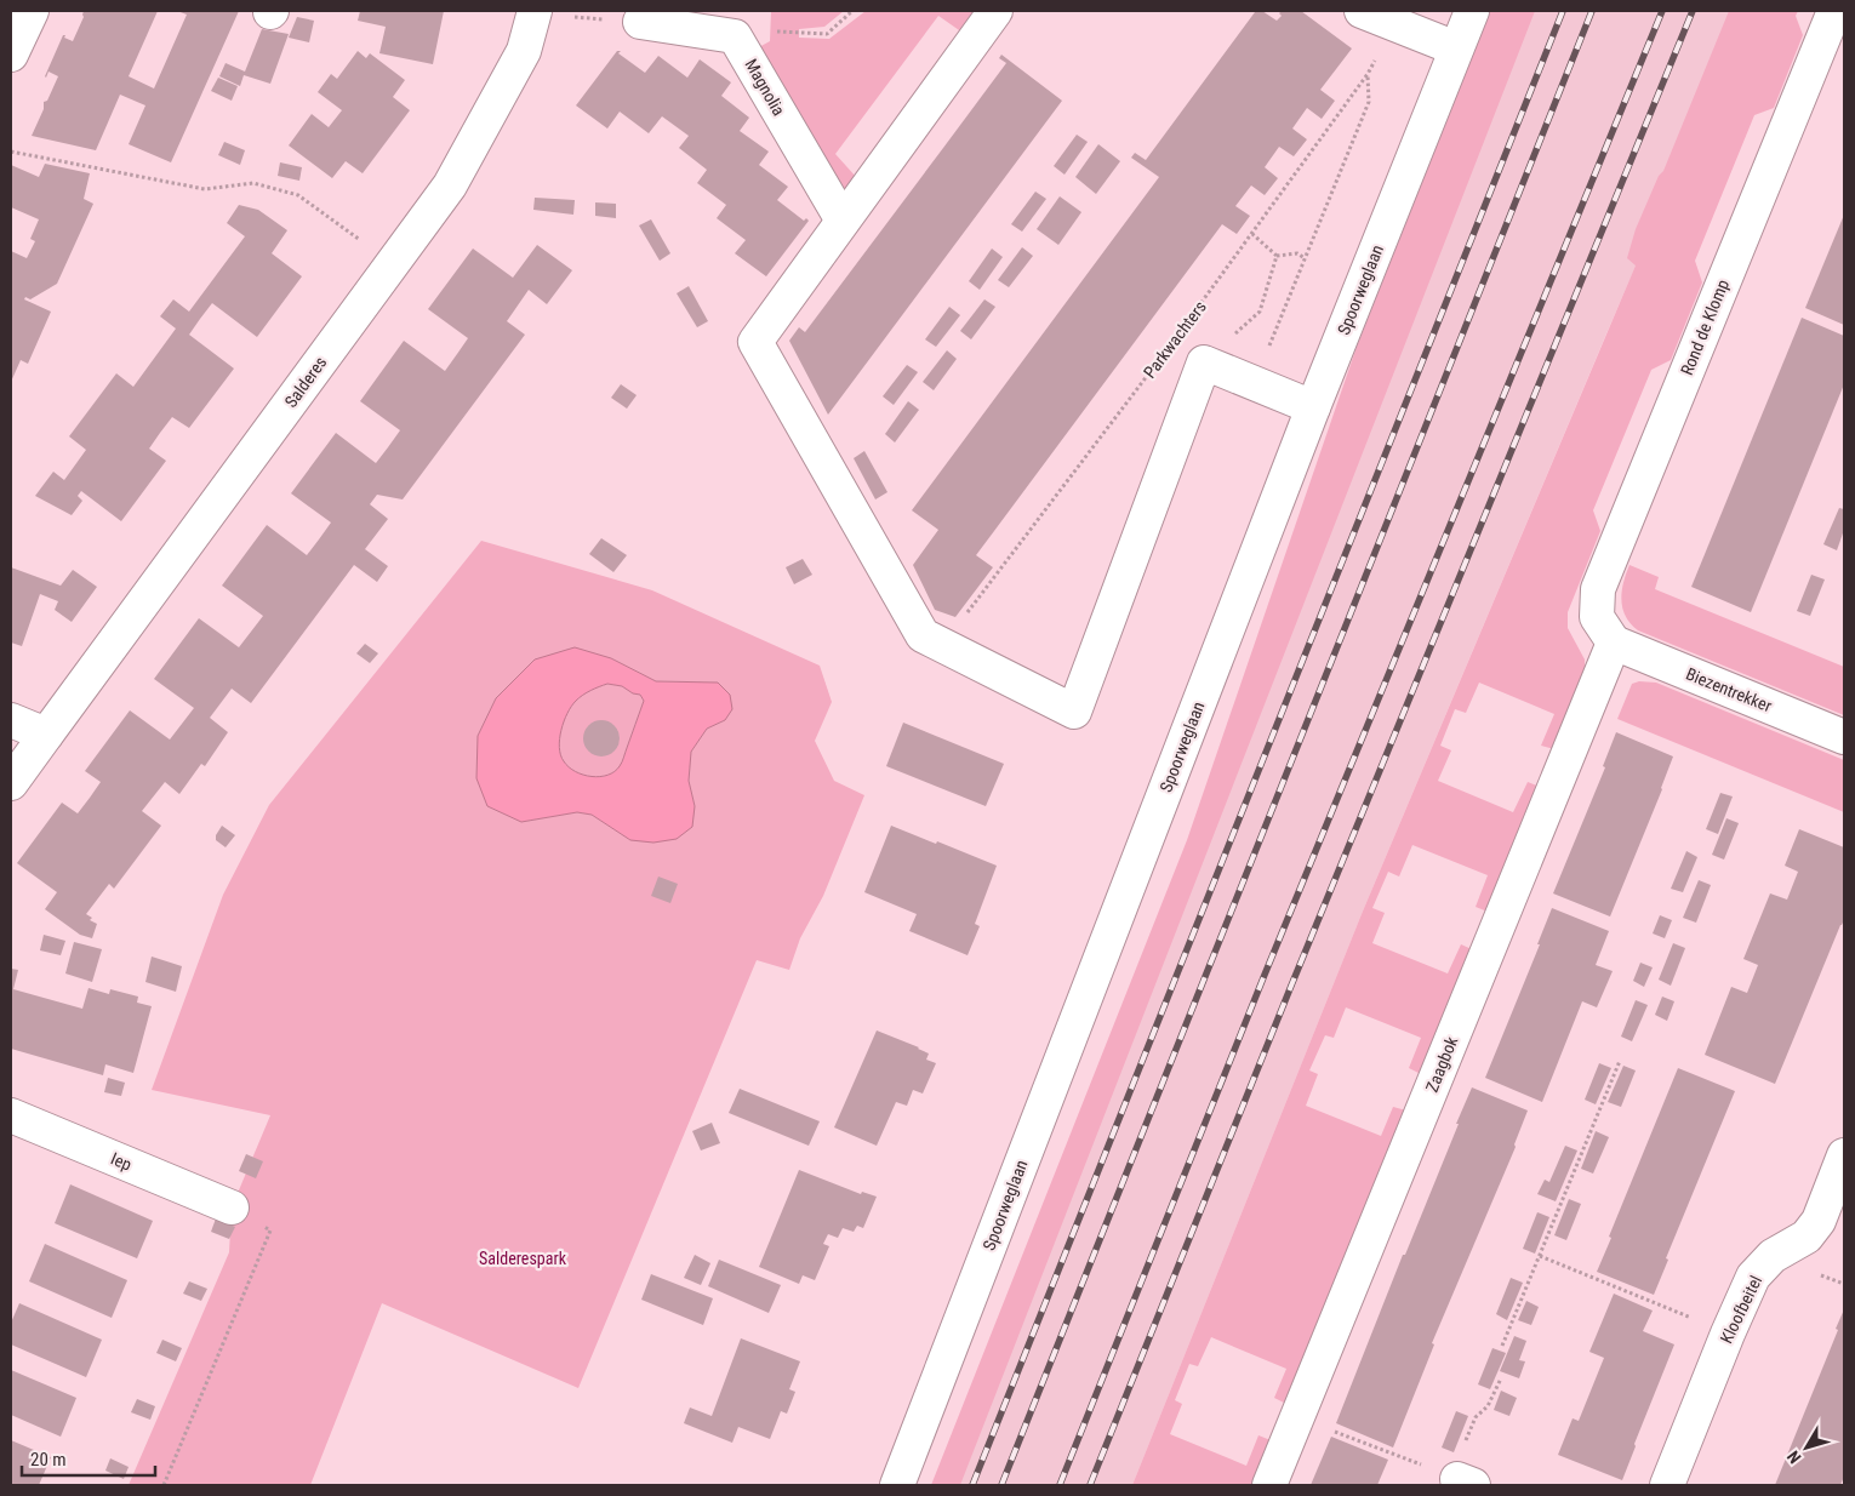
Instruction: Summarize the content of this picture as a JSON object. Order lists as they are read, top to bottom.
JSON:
{
  "streets": {
    "street": [
      "Magnolia",
      "Spoorweglaan",
      "Rond de Klomp",
      "Salderes",
      "Biezentrekker",
      "Zaagbok",
      "Iep",
      "Kloofbeitel"
    ],
    "path": ["Parkwachters"]
  },
  "crossings": [
    ["Rond de Klomp", "Biezentrekker"],
    ["Rond de Klomp", "Zaagbok"],
    ["Biezentrekker", "Zaagbok"]
  ],
  "parks": ["Salderespark"],
  "scale_bar": "20 m",
  "north": "bottom left"
}
